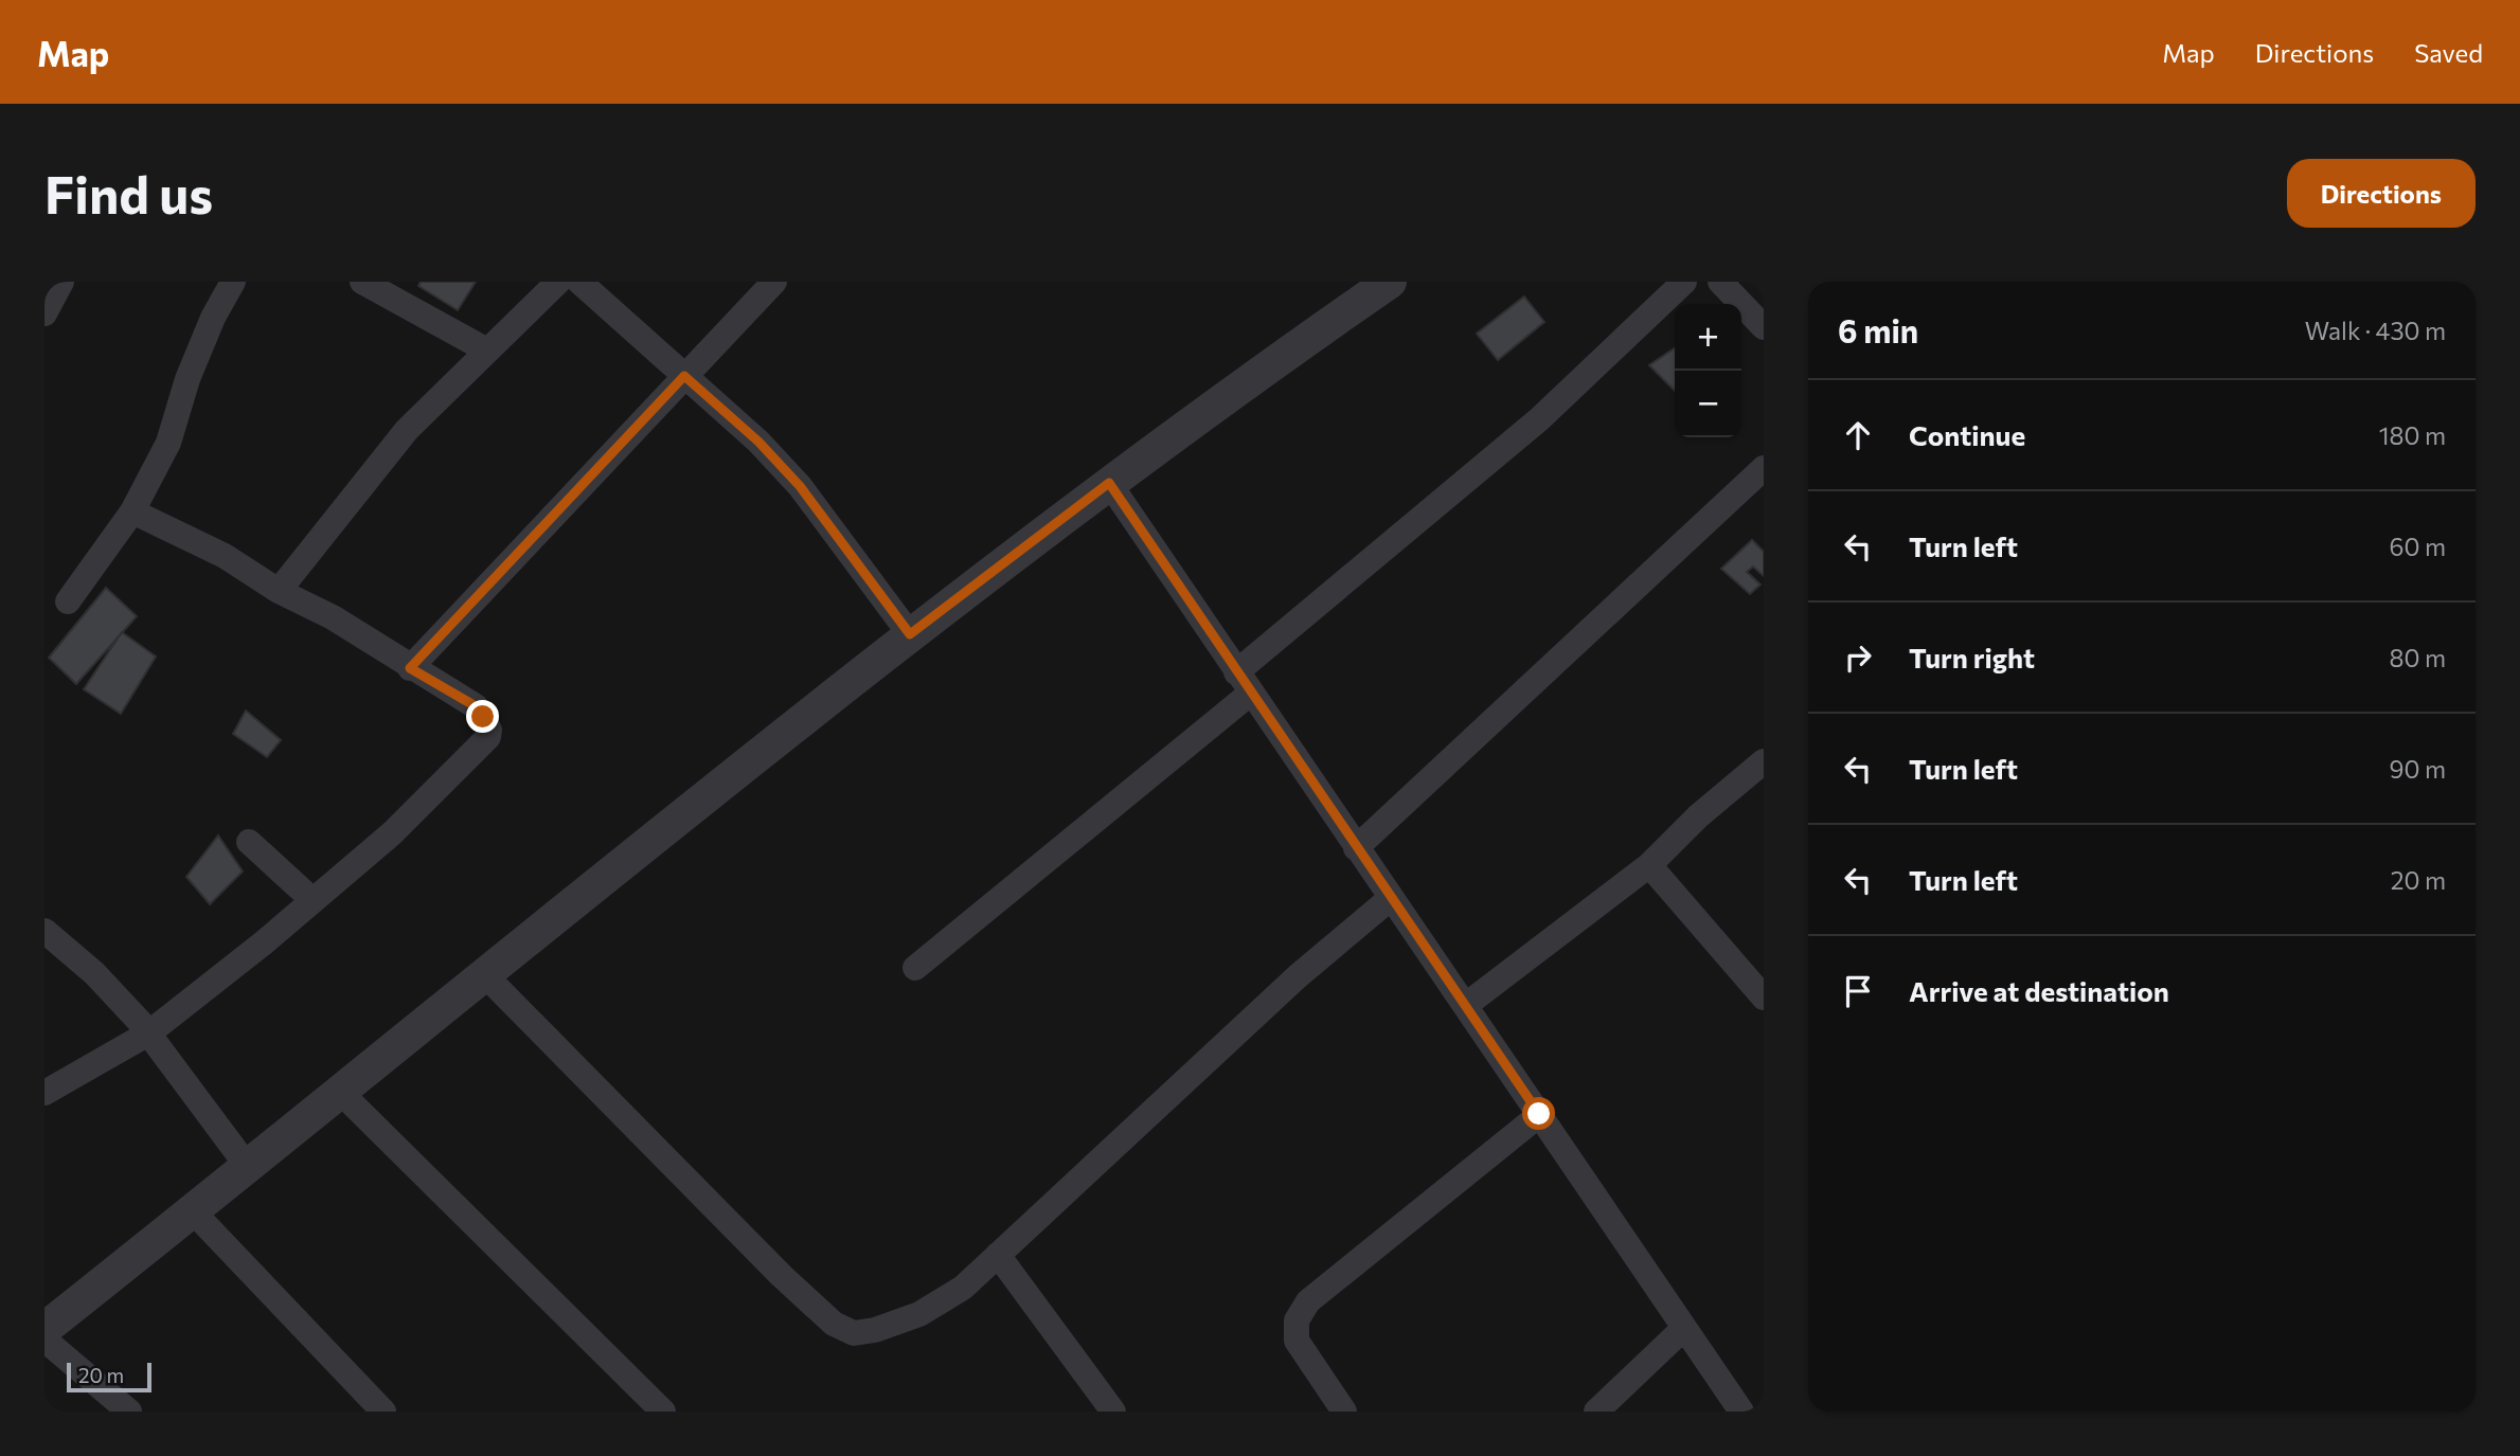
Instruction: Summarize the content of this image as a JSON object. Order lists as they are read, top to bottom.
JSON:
{
  "scale_bar": "20 m",
  "page": {
    "header": "Map",
    "nav": ["Map", "Directions", "Saved"],
    "buttons": "Directions",
    "title": "Find us",
    "heading": ["6 min", "Walk · 430 m"],
    "map_buttons": ["+", "−"],
    "list": [
      ["Continue", "180 m"],
      ["Turn left", "60 m"],
      ["Turn right", "80 m"],
      ["Turn left", "90 m"],
      ["Turn left", "20 m"],
      "Arrive at destination"
    ],
    "scale": "20 m"
  }
}
